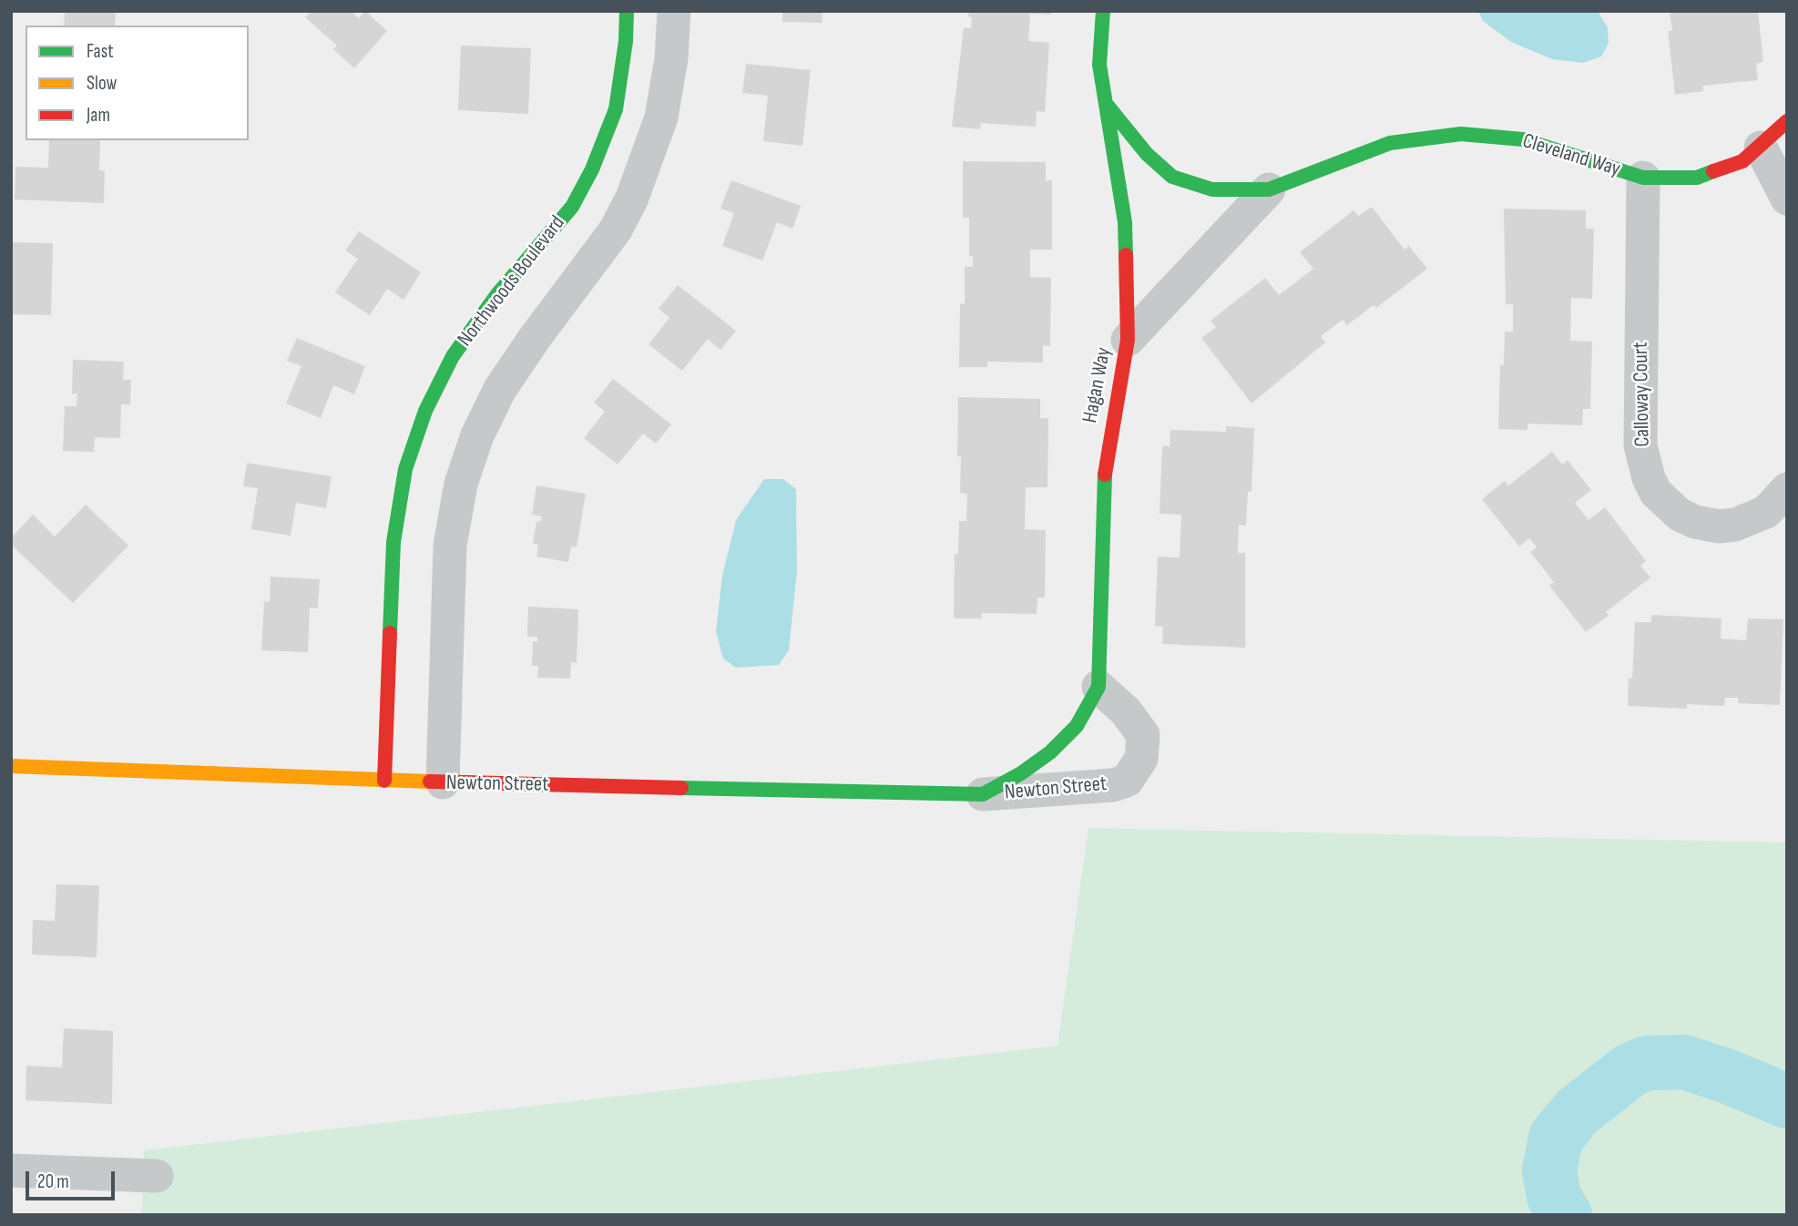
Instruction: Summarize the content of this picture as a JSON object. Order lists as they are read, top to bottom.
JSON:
{
  "streets": {
    "street": [
      "Cleveland Way",
      "Northwoods Boulevard",
      "Hagan Way",
      "Calloway Court",
      "Newton Street"
    ]
  },
  "crossings": [
    ["Cleveland Way", "Hagan Way"],
    ["Cleveland Way", "Calloway Court"],
    ["Northwoods Boulevard", "Newton Street"],
    ["Hagan Way", "Newton Street"]
  ],
  "legend": ["Fast", "Slow", "Jam"],
  "scale_bar": "20 m"
}
